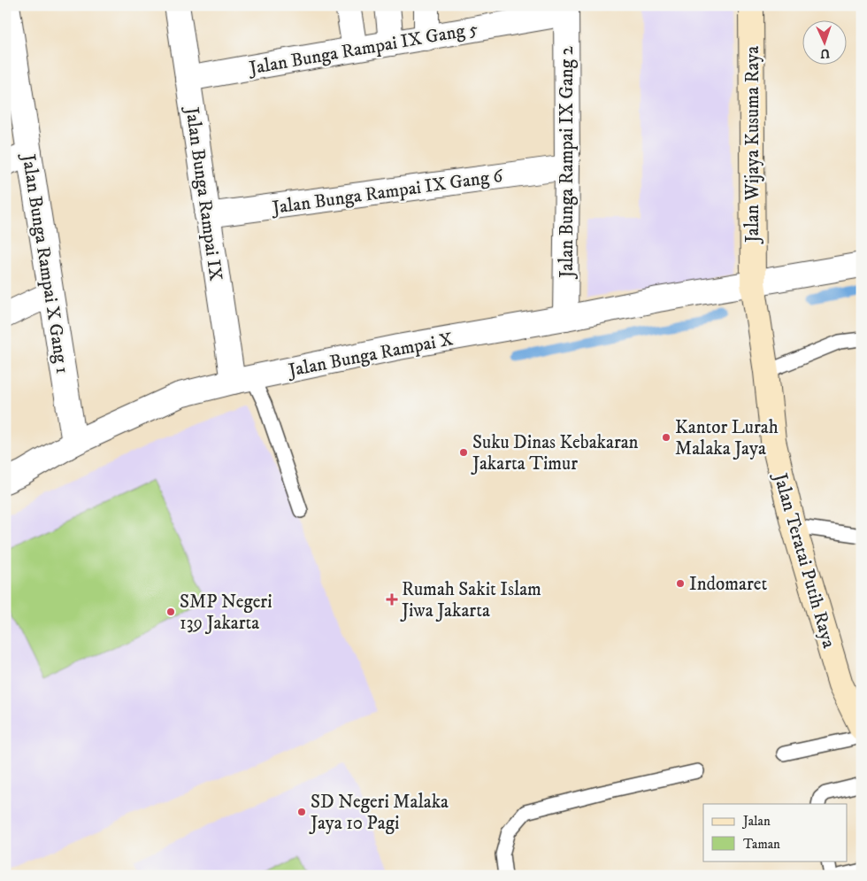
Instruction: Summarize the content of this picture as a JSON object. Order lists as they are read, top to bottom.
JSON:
{
  "streets": {
    "street": [
      "Jalan Bunga Rampai IX Gang 5",
      "Jalan Wijaya Kusuma Raya",
      "Jalan Bunga Rampai IX Gang 2",
      "Jalan Bunga Rampai IX Gang 6",
      "Jalan Bunga Rampai IX",
      "Jalan Bunga Rampai X Gang 1",
      "Jalan Bunga Rampai X",
      "Jalan Teratai Putih Raya"
    ]
  },
  "crossings": [
    ["Jalan Bunga Rampai IX Gang 5", "Jalan Bunga Rampai IX Gang 2"],
    ["Jalan Bunga Rampai IX Gang 5", "Jalan Bunga Rampai IX"],
    ["Jalan Wijaya Kusuma Raya", "Jalan Bunga Rampai X"],
    ["Jalan Wijaya Kusuma Raya", "Jalan Teratai Putih Raya"],
    ["Jalan Bunga Rampai IX Gang 2", "Jalan Bunga Rampai IX Gang 6"],
    ["Jalan Bunga Rampai IX Gang 2", "Jalan Bunga Rampai X"],
    ["Jalan Bunga Rampai IX Gang 6", "Jalan Bunga Rampai IX"],
    ["Jalan Bunga Rampai IX", "Jalan Bunga Rampai X"],
    ["Jalan Bunga Rampai X Gang 1", "Jalan Bunga Rampai X"],
    ["Jalan Bunga Rampai X", "Jalan Teratai Putih Raya"]
  ],
  "places": {
    "other": [
      "Kantor Lurah Malaka Jaya",
      "Suku Dinas Kebakaran Jakarta Timur",
      "Indomaret",
      "SMP Negeri 139 Jakarta",
      "SD Negeri Malaka Jaya 10 Pagi"
    ],
    "health": ["Rumah Sakit Islam Jiwa Jakarta"]
  },
  "legend": ["Jalan", "Taman"],
  "north": "bottom"
}
